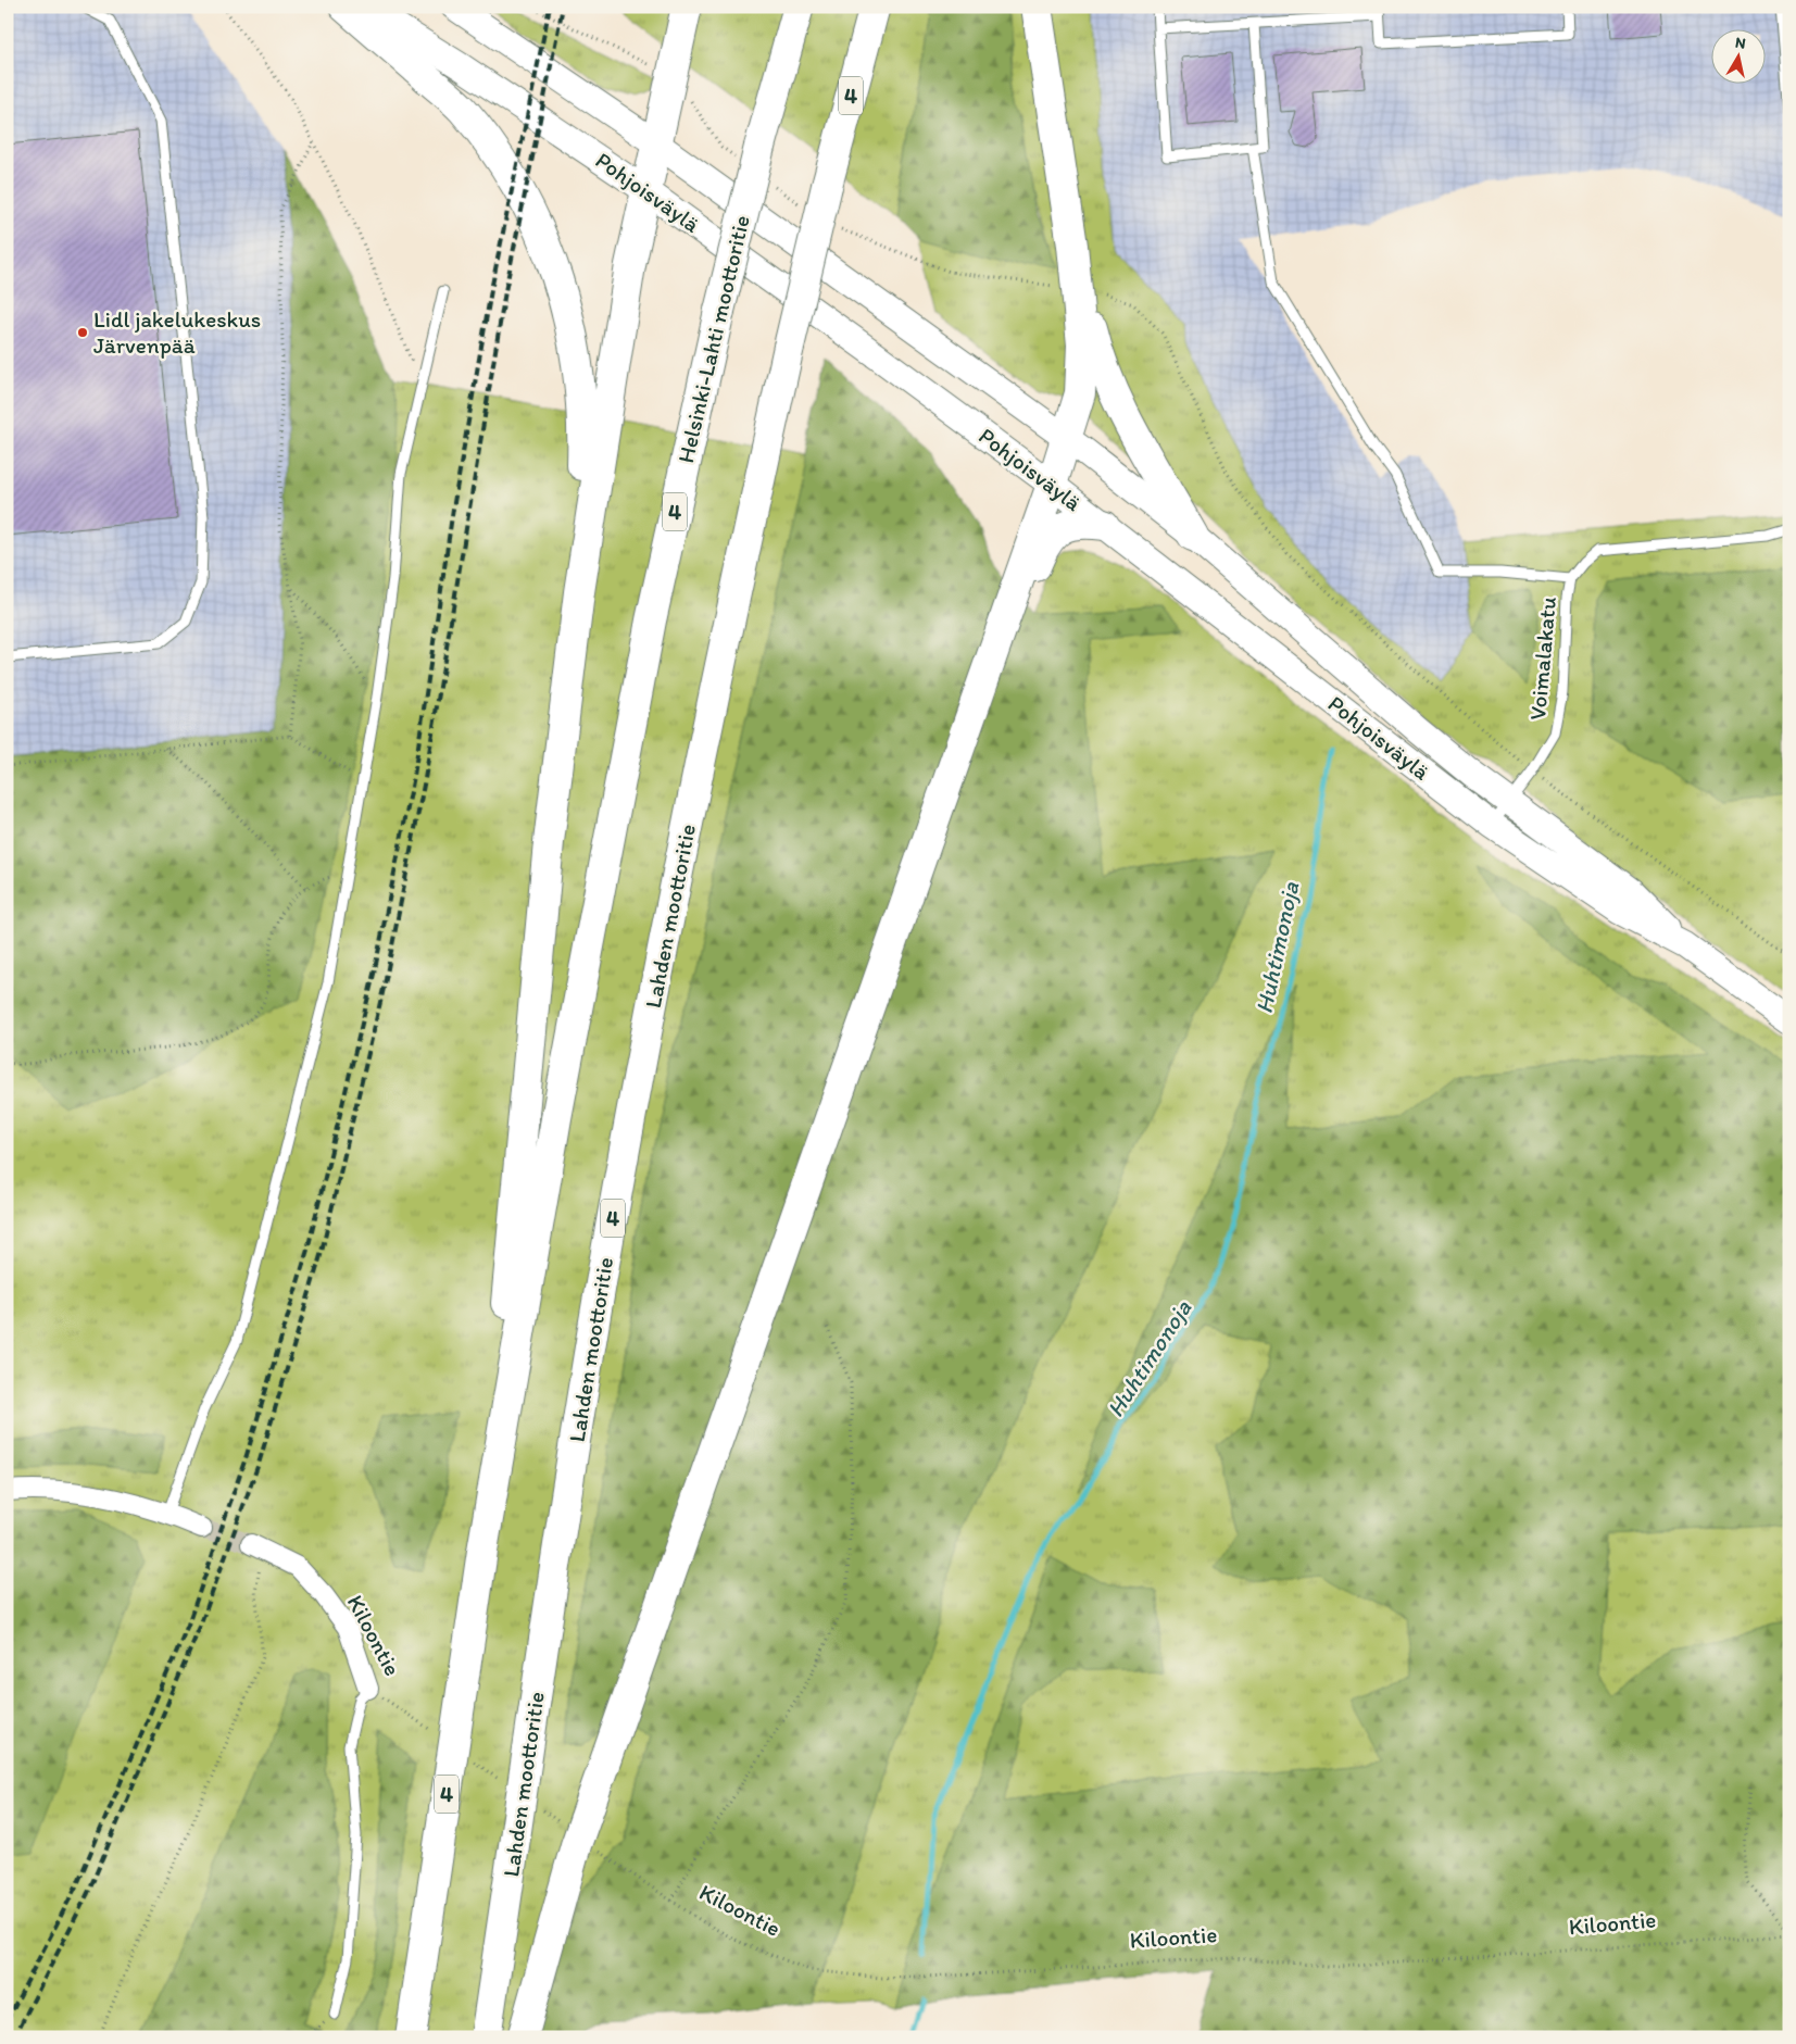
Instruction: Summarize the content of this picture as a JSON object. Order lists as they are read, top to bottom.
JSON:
{
  "streets": {
    "highway": ["4", "Helsinki-Lahti moottoritie", "Lahden moottoritie"],
    "main road": ["Pohjoisväylä"],
    "street": ["Kiloontie"],
    "lane": ["Voimalakatu"]
  },
  "crossings": [
    ["4", "Helsinki-Lahti moottoritie"],
    ["Pohjoisväylä", "Voimalakatu"]
  ],
  "water": ["Huhtimonoja"],
  "places": ["Lidl jakelukeskus Järvenpää"],
  "north": "top"
}
